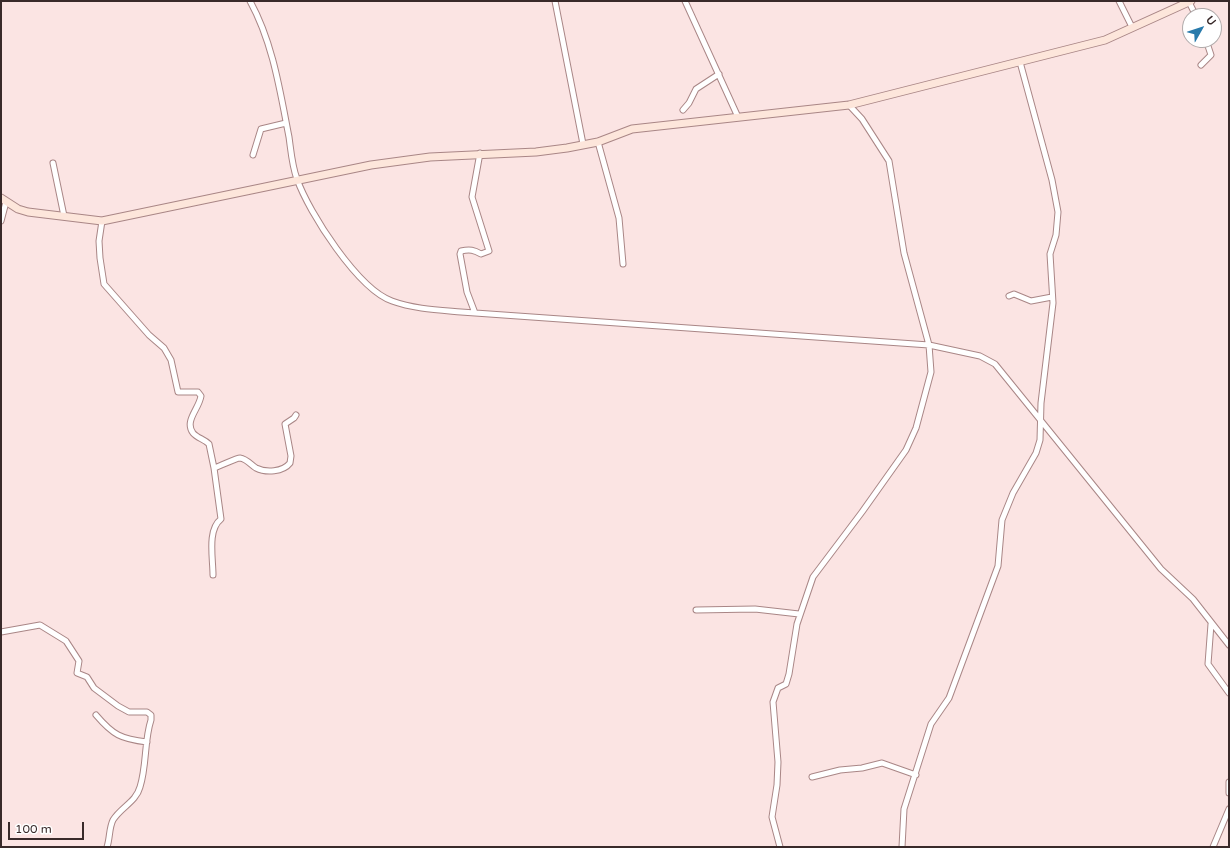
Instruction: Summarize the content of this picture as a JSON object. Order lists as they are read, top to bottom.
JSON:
{
  "scale_bar": "100 m",
  "north": "top right"
}
